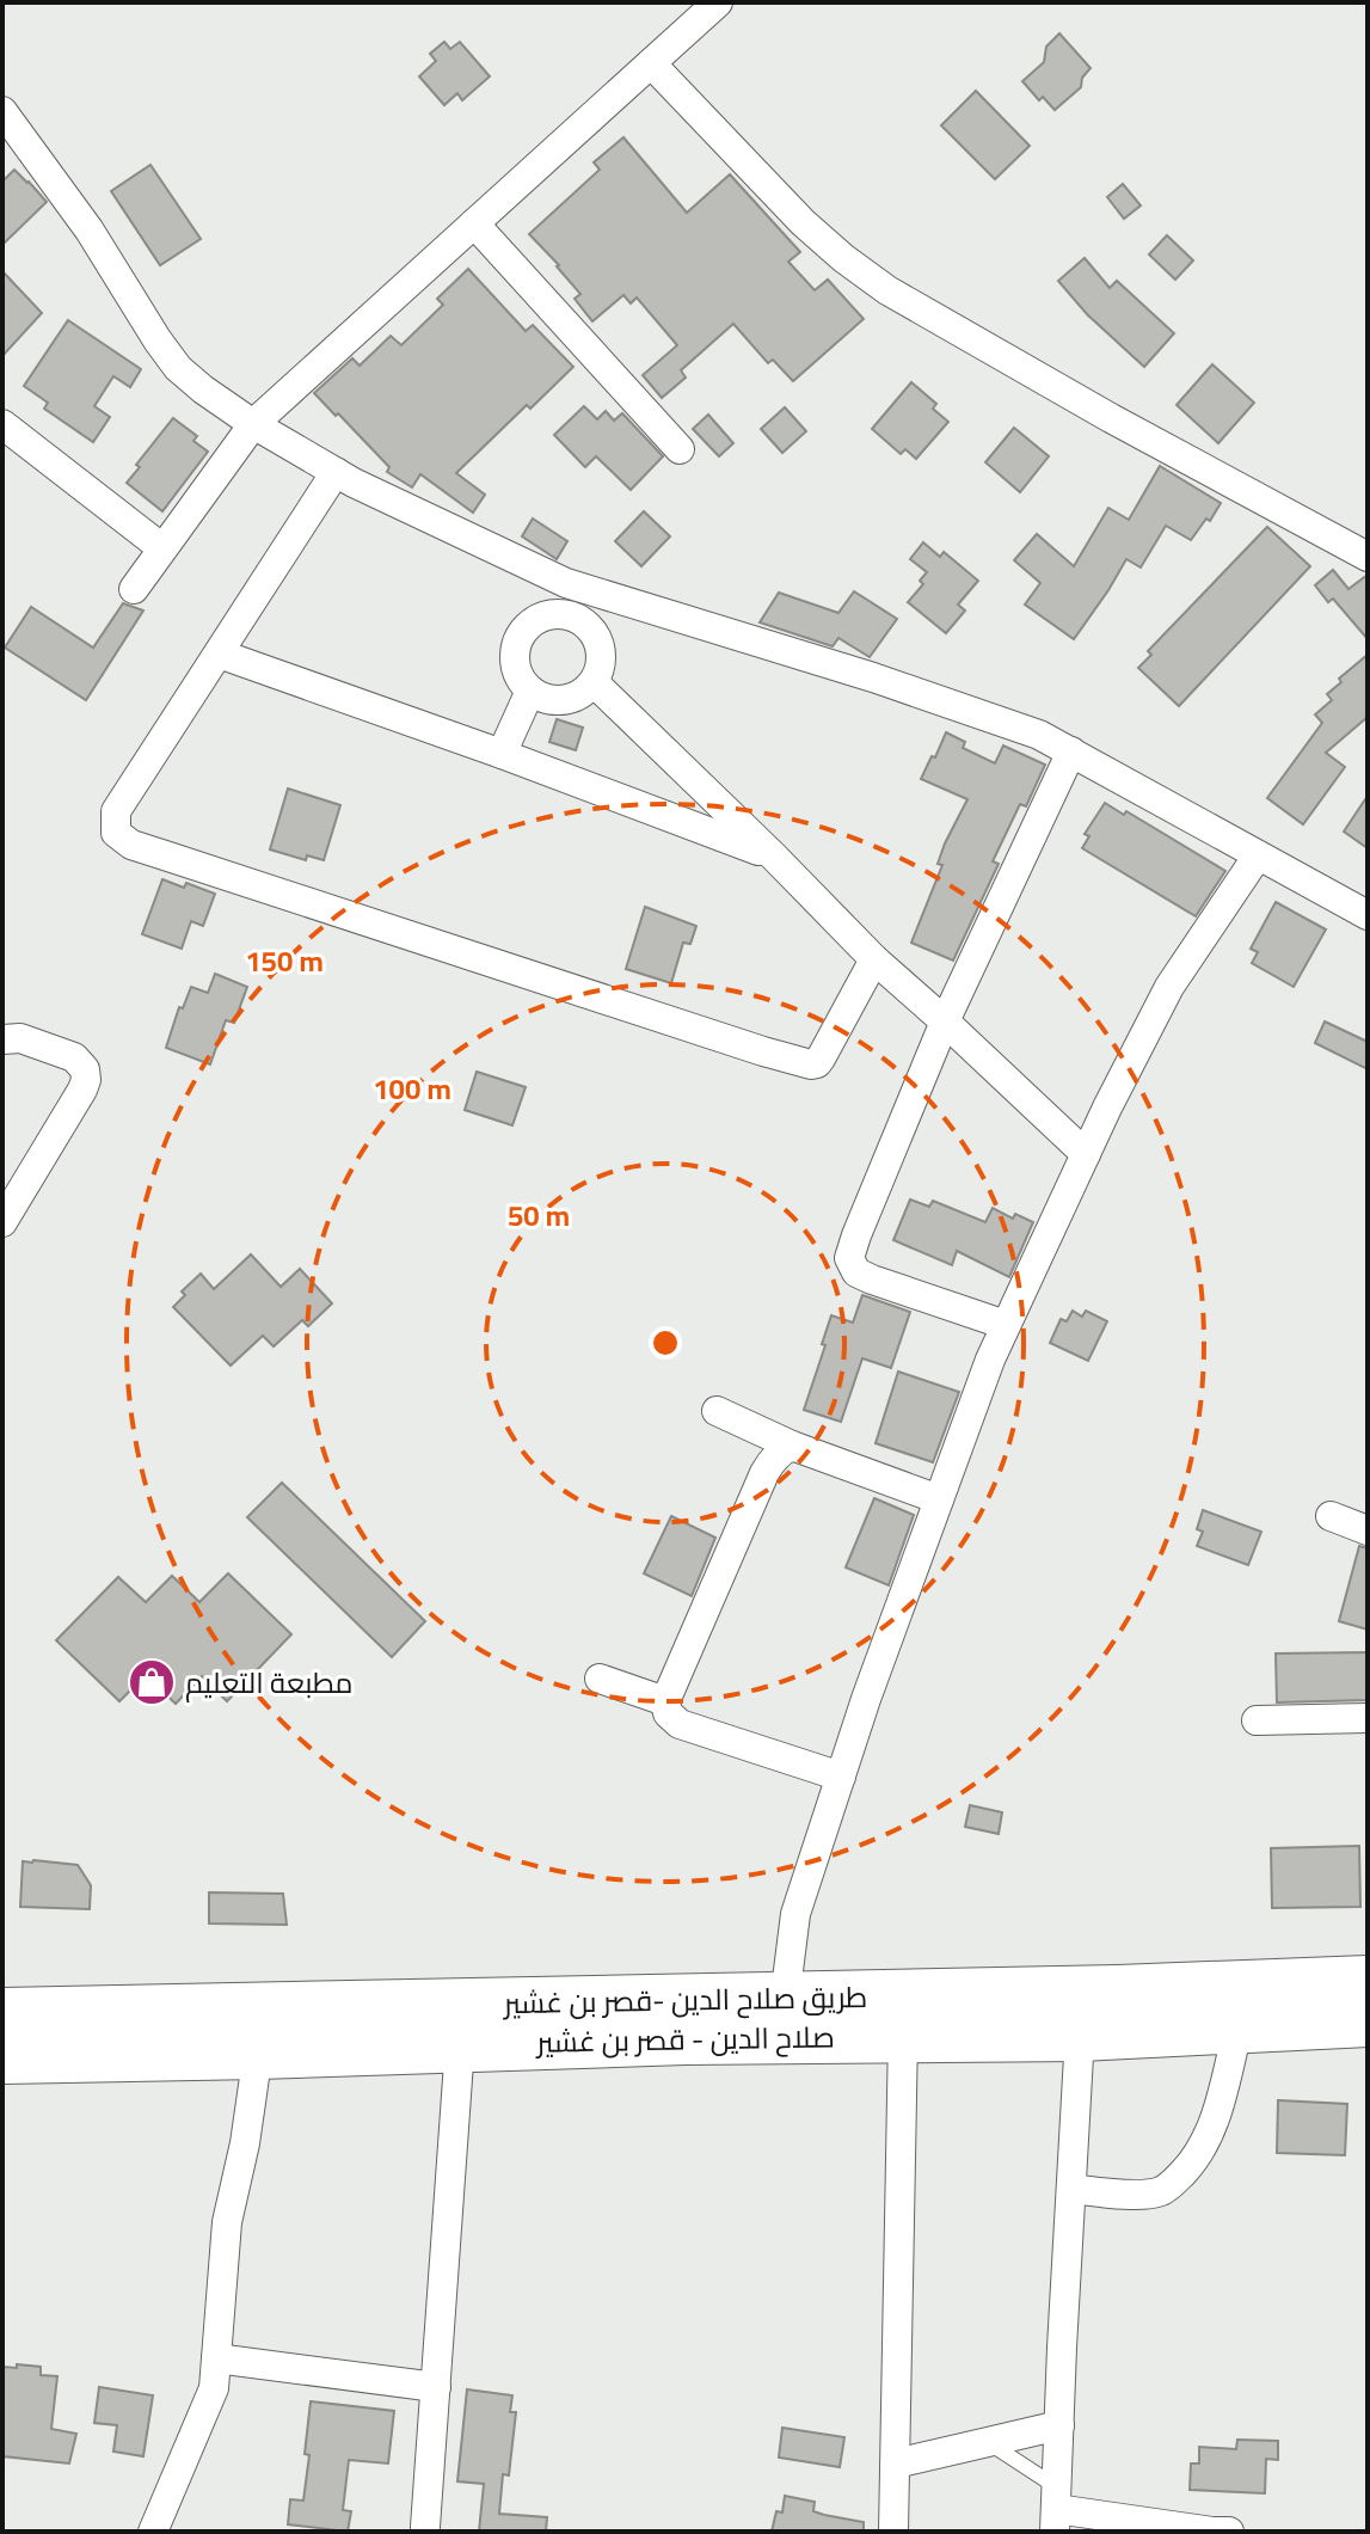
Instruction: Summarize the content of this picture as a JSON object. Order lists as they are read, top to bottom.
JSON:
{
  "streets": {
    "highway": ["طريق صلاح الدين -قصر بن غشير", "صلاح الدين - قصر بن غشير"]
  },
  "places": {
    "shop": ["مطبعة التعليم"]
  },
  "rings": ["150 m", "100 m", "50 m"]
}
